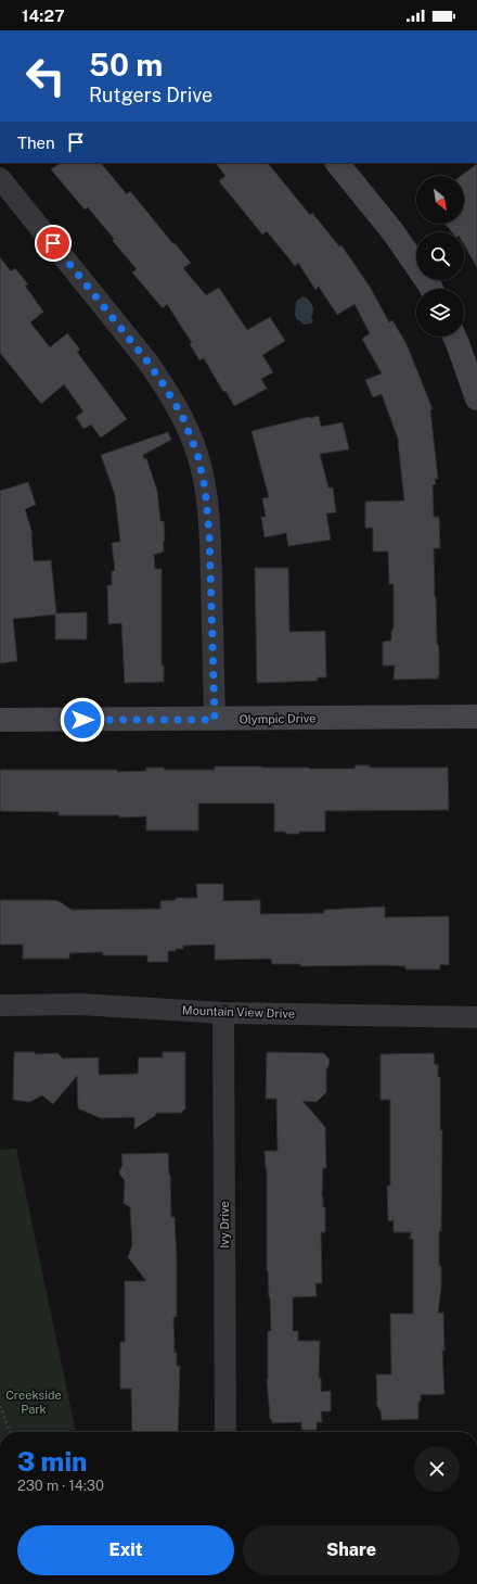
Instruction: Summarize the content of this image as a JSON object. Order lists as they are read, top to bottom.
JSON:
{
  "streets": {
    "street": ["Olympic Drive", "Mountain View Drive", "Ivy Drive"]
  },
  "crossings": [
    ["Mountain View Drive", "Ivy Drive"]
  ],
  "parks": ["Creekside Park"],
  "north": "bottom right",
  "page": {
    "status": "14:27",
    "turn": ["50 m", "Rutgers Drive"],
    "then": "Then",
    "heading": ["3 min", "230 m · 14:30"],
    "buttons": ["Exit", "Share"]
  }
}
